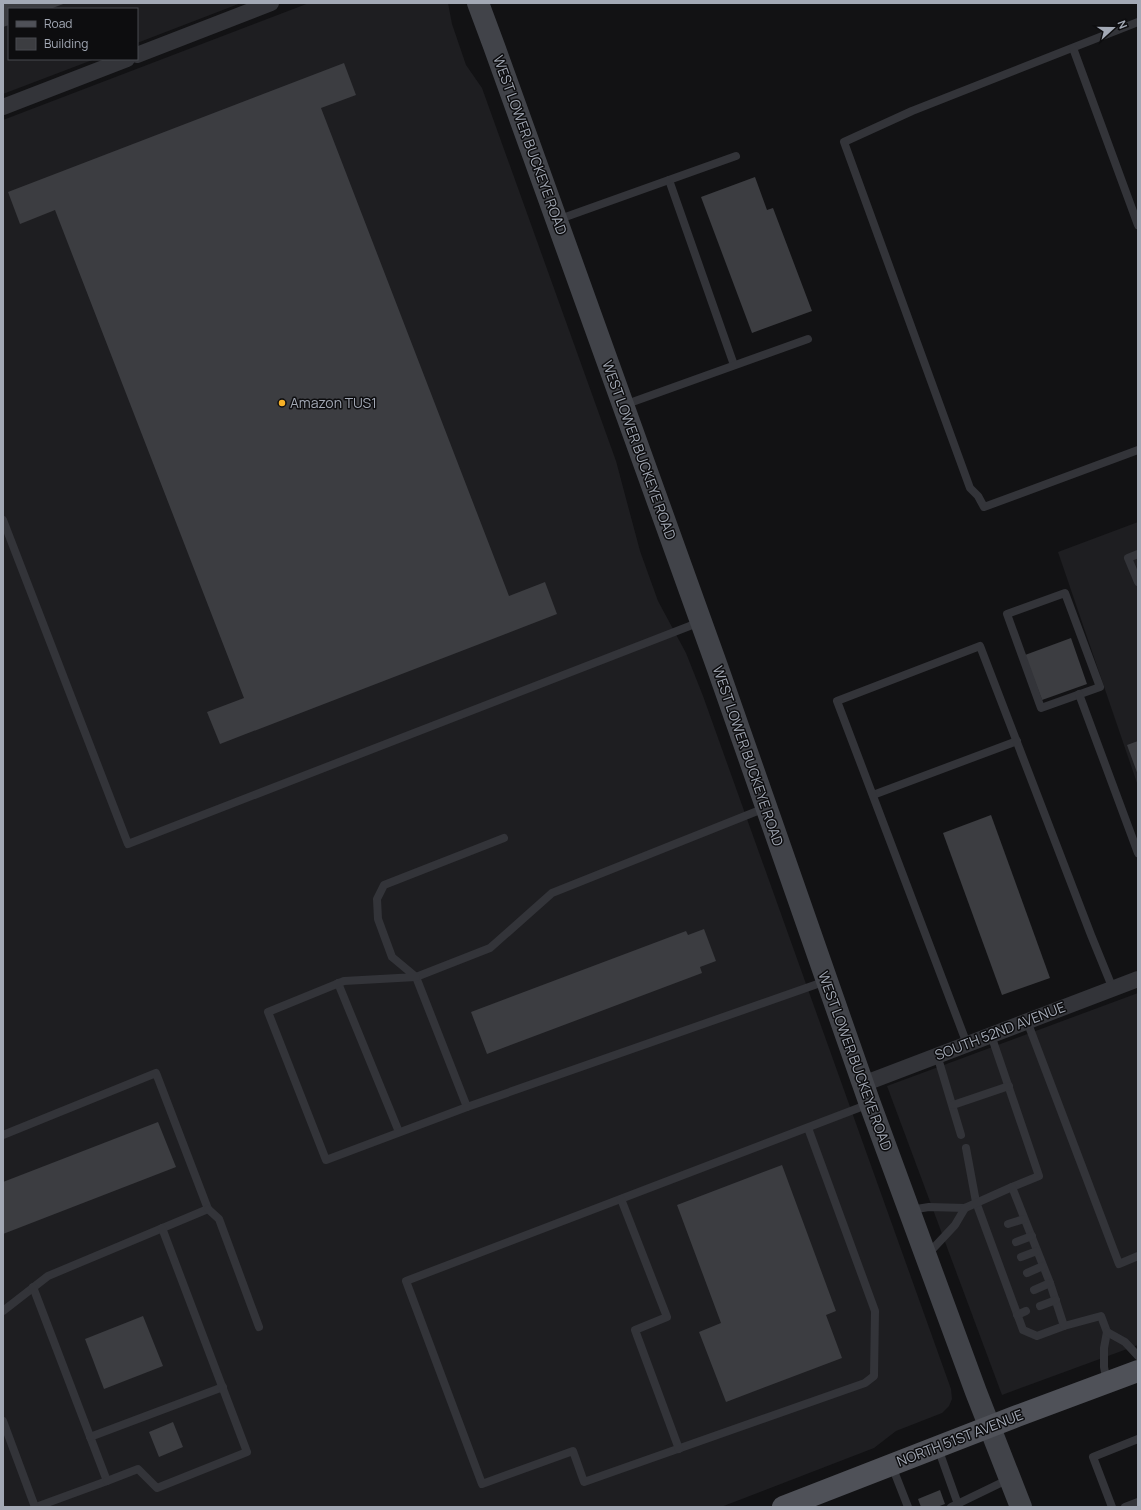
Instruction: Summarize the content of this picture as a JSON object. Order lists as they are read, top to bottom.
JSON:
{
  "streets": {
    "main road": ["WEST LOWER BUCKEYE ROAD", "NORTH 51ST AVENUE"],
    "street": ["SOUTH 52ND AVENUE"]
  },
  "crossings": [
    ["WEST LOWER BUCKEYE ROAD", "SOUTH 52ND AVENUE"],
    ["WEST LOWER BUCKEYE ROAD", "NORTH 51ST AVENUE"]
  ],
  "places": ["Amazon TUS1"],
  "legend": ["Road", "Building"],
  "north": "right"
}
